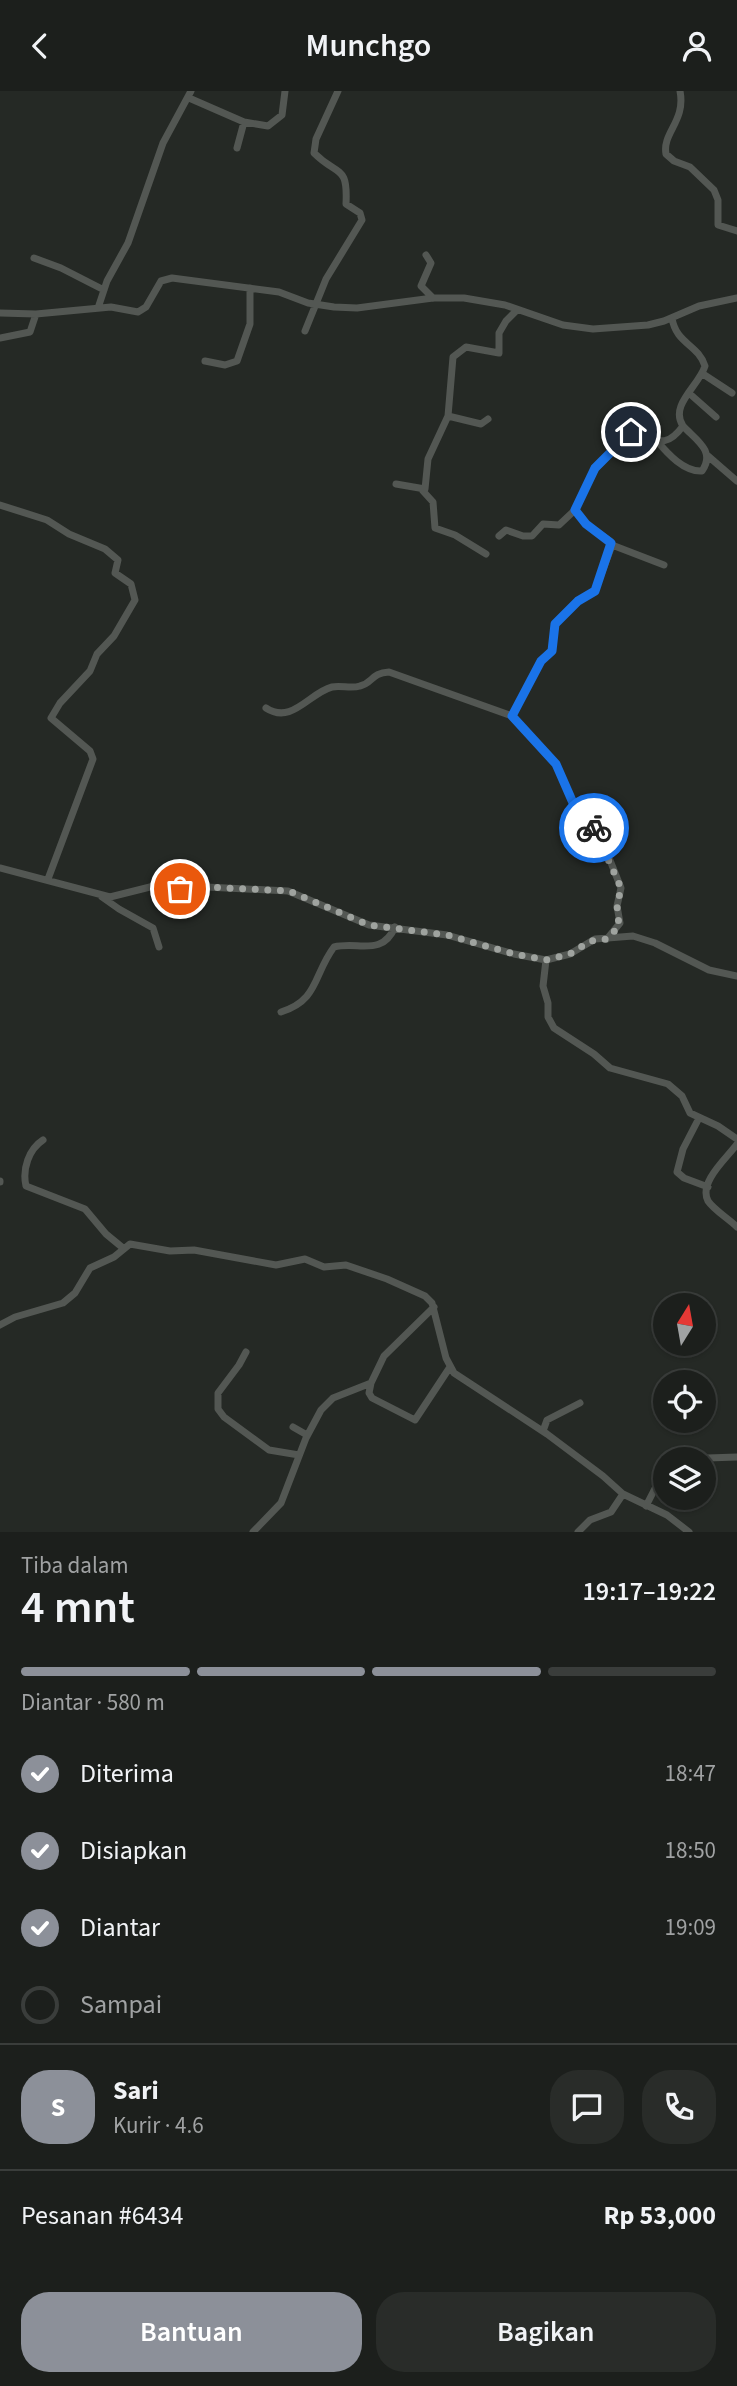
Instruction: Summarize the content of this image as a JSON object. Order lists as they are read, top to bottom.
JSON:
{
  "north": "top",
  "page": {
    "header": "Munchgo",
    "heading": ["4 mnt", "Tiba dalam", "19:17–19:22"],
    "panel": [
      "Sari",
      "Kurir · 4.6",
      "Pesanan #6434",
      "Rp 53,000"
    ],
    "bar": "Diantar · 580 m",
    "list": [
      ["Diterima", "18:47"],
      ["Disiapkan", "18:50"],
      ["Diantar", "19:09"],
      "Sampai"
    ],
    "round": "S",
    "buttons": ["Bantuan", "Bagikan"]
  }
}
